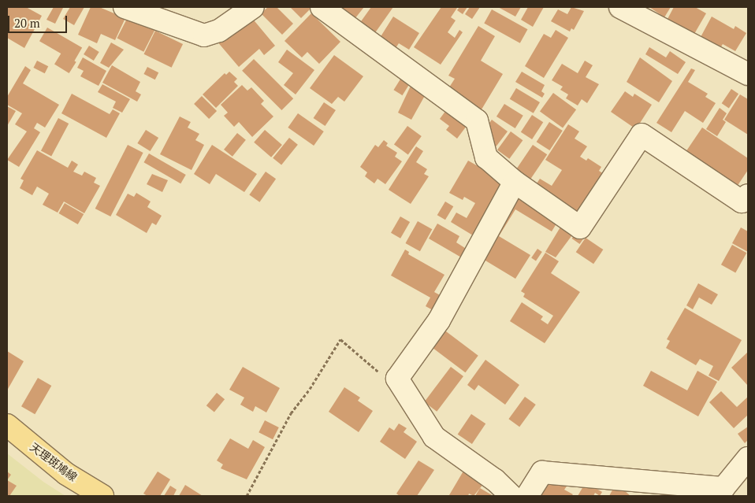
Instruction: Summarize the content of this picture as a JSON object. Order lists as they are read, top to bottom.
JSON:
{
  "streets": {
    "main road": ["天理斑鳩線"]
  },
  "scale_bar": "20 m"
}
